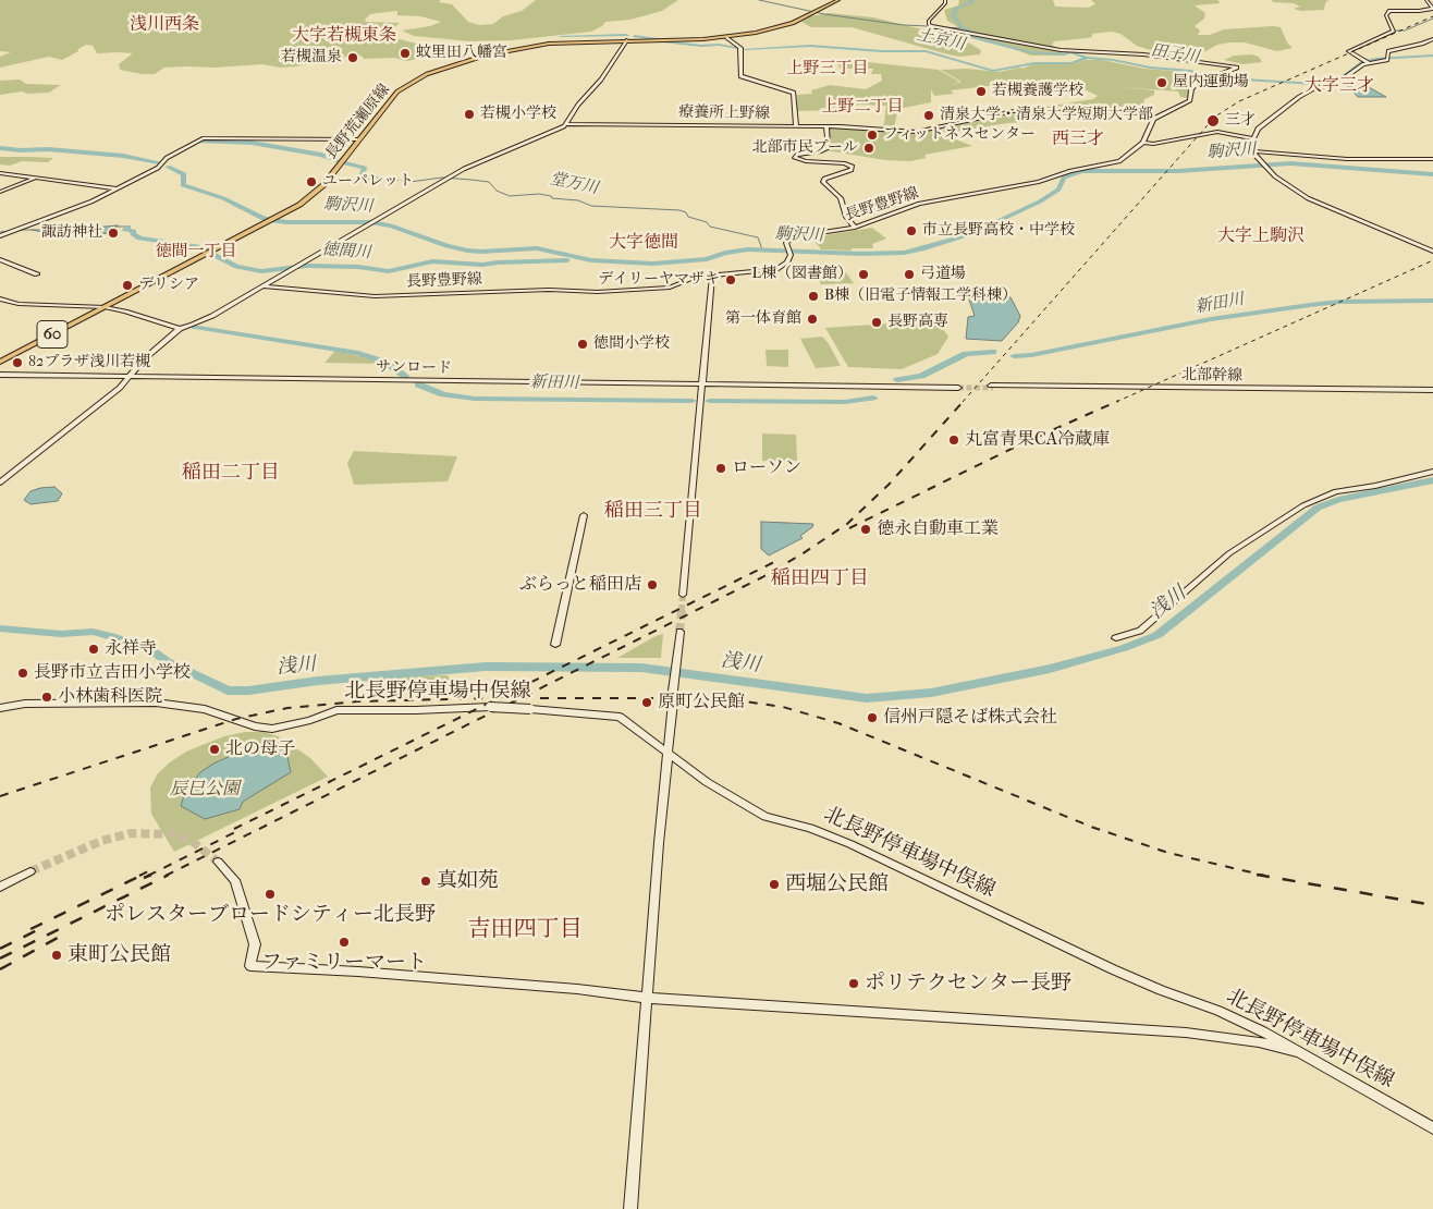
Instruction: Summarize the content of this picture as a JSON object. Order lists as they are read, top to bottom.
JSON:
{
  "streets": {
    "main road": ["長野荒瀬原線", "60"],
    "street": [
      "療養所上野線",
      "長野豊野線",
      "サンロード",
      "北部幹線",
      "北長野停車場中俣線"
    ]
  },
  "districts": [
    "浅川西条",
    "大字若槻東条",
    "上野三丁目",
    "大字三才",
    "上野二丁目",
    "西三才",
    "大字上駒沢",
    "大字徳間",
    "徳間一丁目",
    "稲田二丁目",
    "稲田三丁目",
    "稲田四丁目",
    "吉田四丁目"
  ],
  "water": [
    "土京川",
    "田子川",
    "駒沢川",
    "堂万川",
    "徳間川",
    "新田川",
    "浅川"
  ],
  "parks": ["辰巳公園"],
  "places": [
    "蚊里田八幡宮",
    "若槻温泉",
    "屋内運動場",
    "若槻養護学校",
    "若槻小学校",
    "清泉大学・清泉大学短期大学部",
    "三才",
    "フィットネスセンター",
    "北部市民プール",
    "ユーパレット",
    "市立長野高校・中学校",
    "諏訪神社",
    "L棟（図書館）",
    "弓道場",
    "デイリーヤマザキ",
    "デリシア",
    "B棟（旧電子情報工学科棟）",
    "第一体育館",
    "長野高専",
    "徳間小学校",
    "82プラザ浅川若槻",
    "丸富青果CA冷蔵庫",
    "ローソン",
    "徳永自動車工業",
    "ぶらっと稲田店",
    "永祥寺",
    "長野市立吉田小学校",
    "小林歯科医院",
    "原町公民館",
    "信州戸隠そば株式会社",
    "北の母子",
    "真如苑",
    "西堀公民館",
    "ポレスターブロードシティー北長野",
    "ファミリーマート",
    "東町公民館",
    "ポリテクセンター長野"
  ]
}
